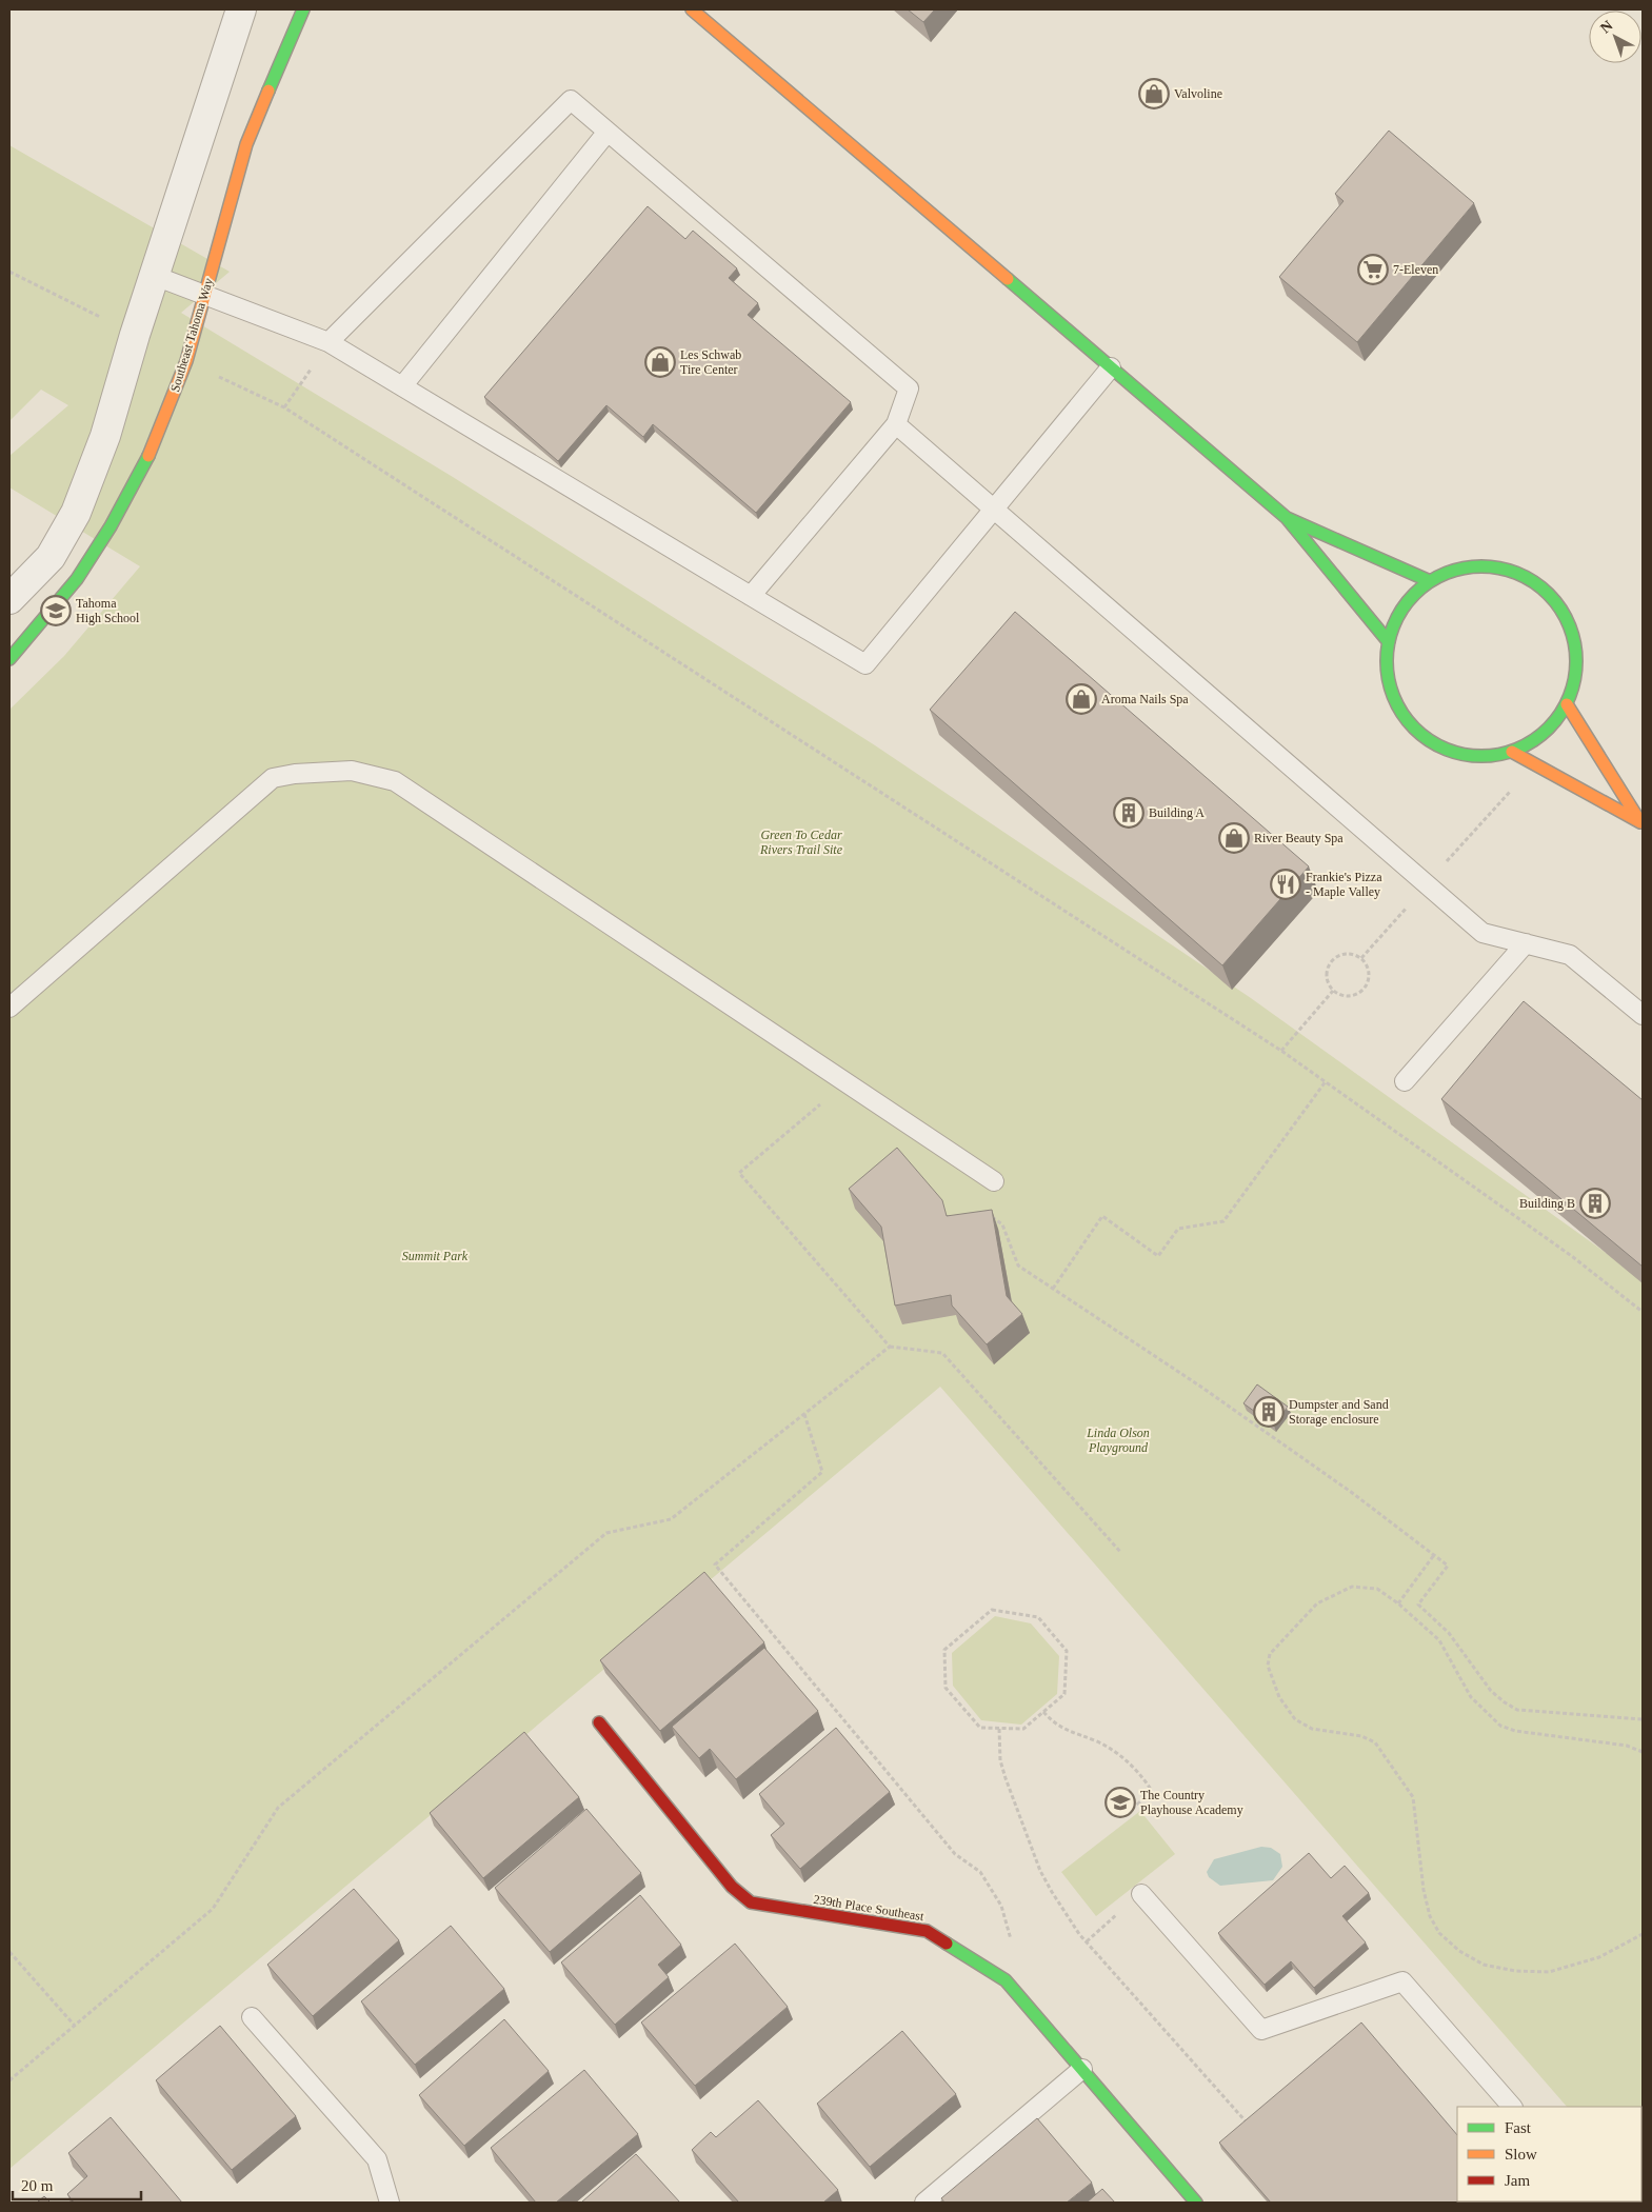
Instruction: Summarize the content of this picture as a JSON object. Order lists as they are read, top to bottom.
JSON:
{
  "streets": {
    "main road": ["Southeast Tahoma Way", "239th Place Southeast"]
  },
  "parks": ["Green To Cedar Rivers Trail Site", "Summit Park", "Linda Olson Playground"],
  "places": {
    "shop": [
      "Valvoline",
      "Les Schwab Tire Center",
      "Aroma Nails Spa",
      "River Beauty Spa"
    ],
    "supermarket": ["7-Eleven"],
    "school or university": ["Tahoma High School", "The Country Playhouse Academy"],
    "building": ["Building A", "Building B", "Dumpster and Sand Storage enclosure"],
    "restaurant": ["Frankie's Pizza - Maple Valley"]
  },
  "legend": ["Fast", "Slow", "Jam"],
  "scale_bar": "20 m",
  "north": "top left"
}
